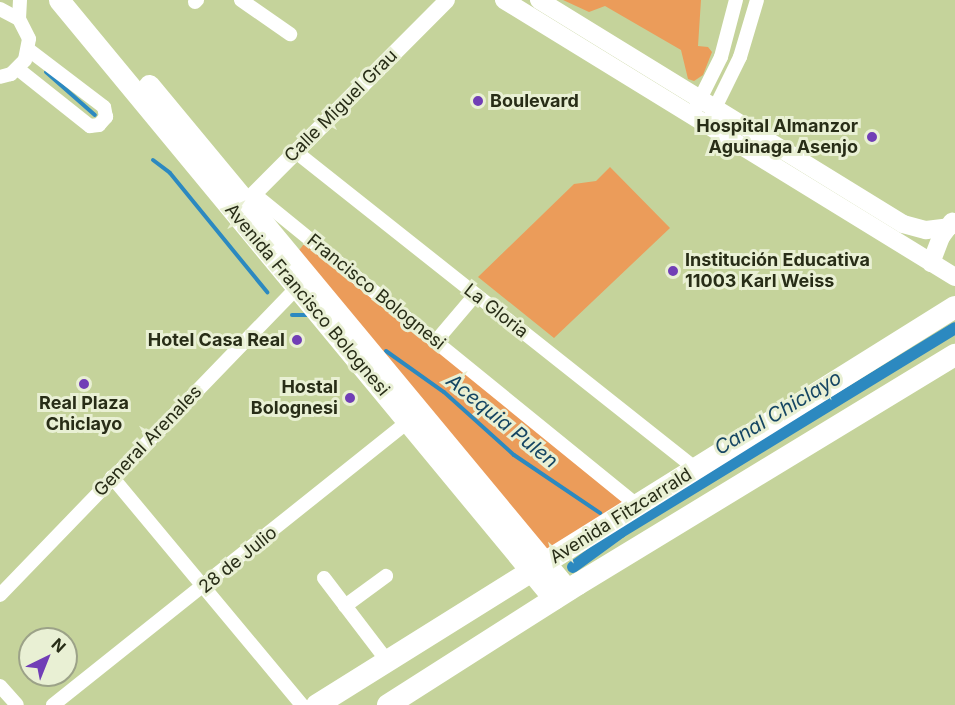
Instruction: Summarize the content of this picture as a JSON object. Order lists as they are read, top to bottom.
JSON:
{
  "streets": {
    "highway": ["Avenida Fitzcarrald"],
    "main road": ["Avenida Francisco Bolognesi"],
    "street": [
      "Calle Miguel Grau",
      "Francisco Bolognesi",
      "La Gloria",
      "General Arenales",
      "28 de Julio"
    ]
  },
  "crossings": [
    ["Calle Miguel Grau", "Francisco Bolognesi"],
    ["Calle Miguel Grau", "Avenida Francisco Bolognesi"],
    ["Calle Miguel Grau", "La Gloria"],
    ["Francisco Bolognesi", "Avenida Francisco Bolognesi"],
    ["Francisco Bolognesi", "Avenida Fitzcarrald"],
    ["Avenida Francisco Bolognesi", "General Arenales"],
    ["Avenida Francisco Bolognesi", "Avenida Fitzcarrald"],
    ["Avenida Francisco Bolognesi", "28 de Julio"],
    ["La Gloria", "Avenida Fitzcarrald"]
  ],
  "water": ["Canal Chiclayo", "Acequia Pulen"],
  "places": [
    "Boulevard",
    "Hospital Almanzor Aguinaga Asenjo",
    "Institución Educativa 11003 Karl Weiss",
    "Hotel Casa Real",
    "Real Plaza Chiclayo",
    "Hostal Bolognesi"
  ],
  "north": "top right"
}
